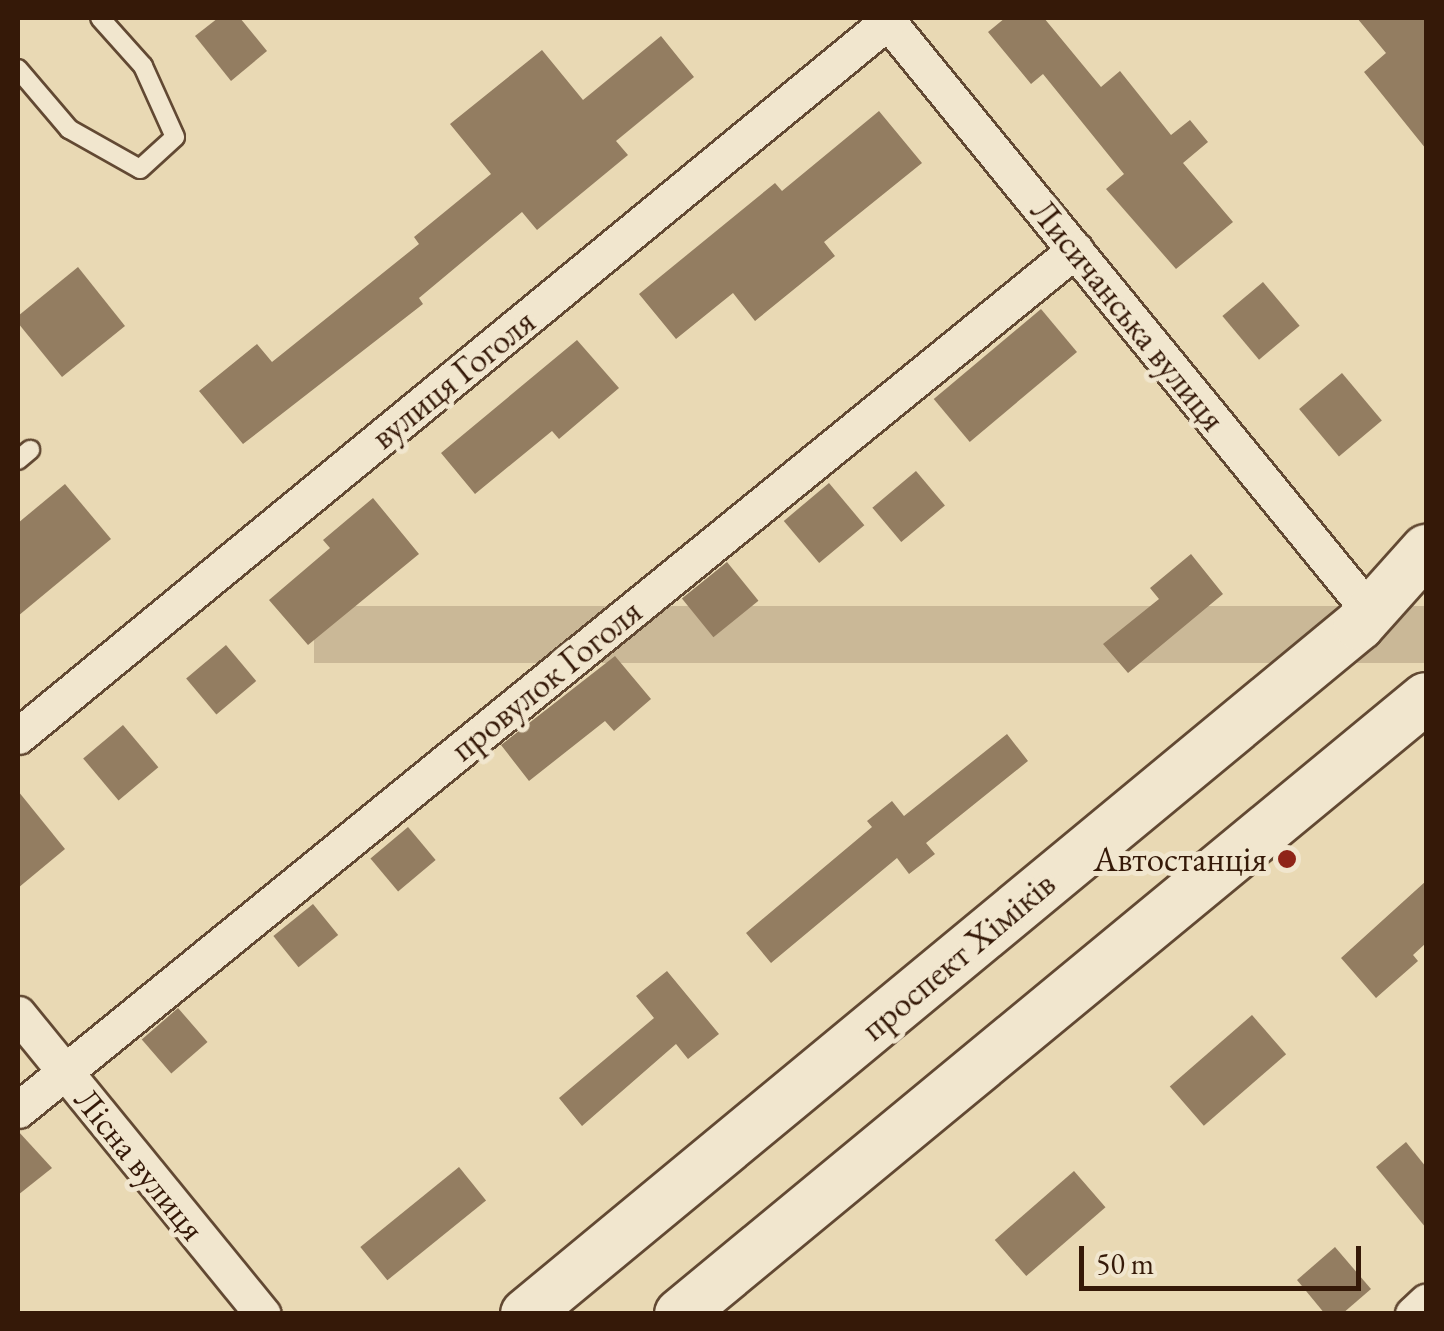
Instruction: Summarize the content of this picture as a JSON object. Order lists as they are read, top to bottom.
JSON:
{
  "streets": {
    "main road": ["проспект Хіміків"],
    "street": [
      "Лисичанська вулиця",
      "вулиця Гоголя",
      "провулок Гоголя",
      "Лісна вулиця"
    ]
  },
  "crossings": [
    ["Лисичанська вулиця", "вулиця Гоголя"],
    ["Лисичанська вулиця", "провулок Гоголя"],
    ["Лисичанська вулиця", "проспект Хіміків"],
    ["провулок Гоголя", "Лісна вулиця"]
  ],
  "places": ["Автостанція"],
  "scale_bar": "50 m"
}
